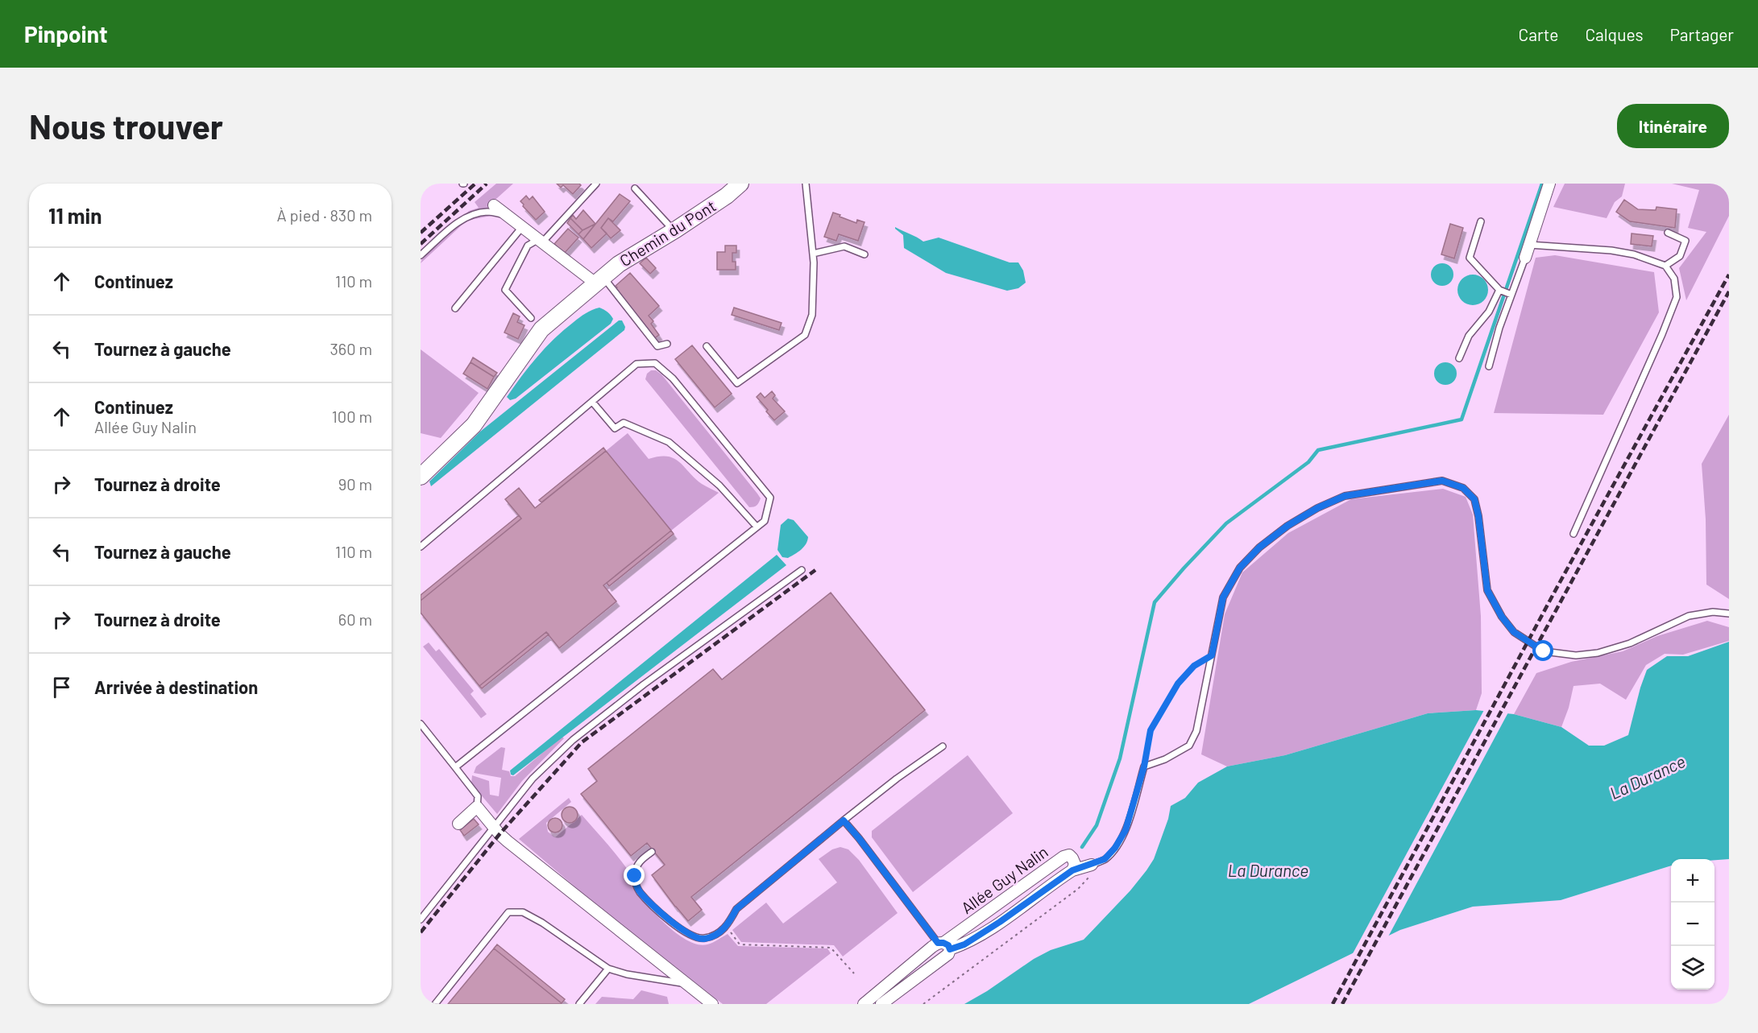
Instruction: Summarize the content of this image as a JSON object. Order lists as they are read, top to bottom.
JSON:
{
  "streets": {
    "street": ["Chemin du Pont", "Allée Guy Nalin"]
  },
  "water": ["La Durance"],
  "page": {
    "header": "Pinpoint",
    "nav": ["Carte", "Calques", "Partager"],
    "buttons": "Itinéraire",
    "title": "Nous trouver",
    "heading": ["11 min", "À pied · 830 m"],
    "list": [
      ["Continuez", "110 m"],
      ["Tournez à gauche", "360 m"],
      ["Continuez", "Allée Guy Nalin", "100 m"],
      ["Tournez à droite", "90 m"],
      ["Tournez à gauche", "110 m"],
      ["Tournez à droite", "60 m"],
      "Arrivée à destination"
    ],
    "map_buttons": ["+", "−"]
  }
}
